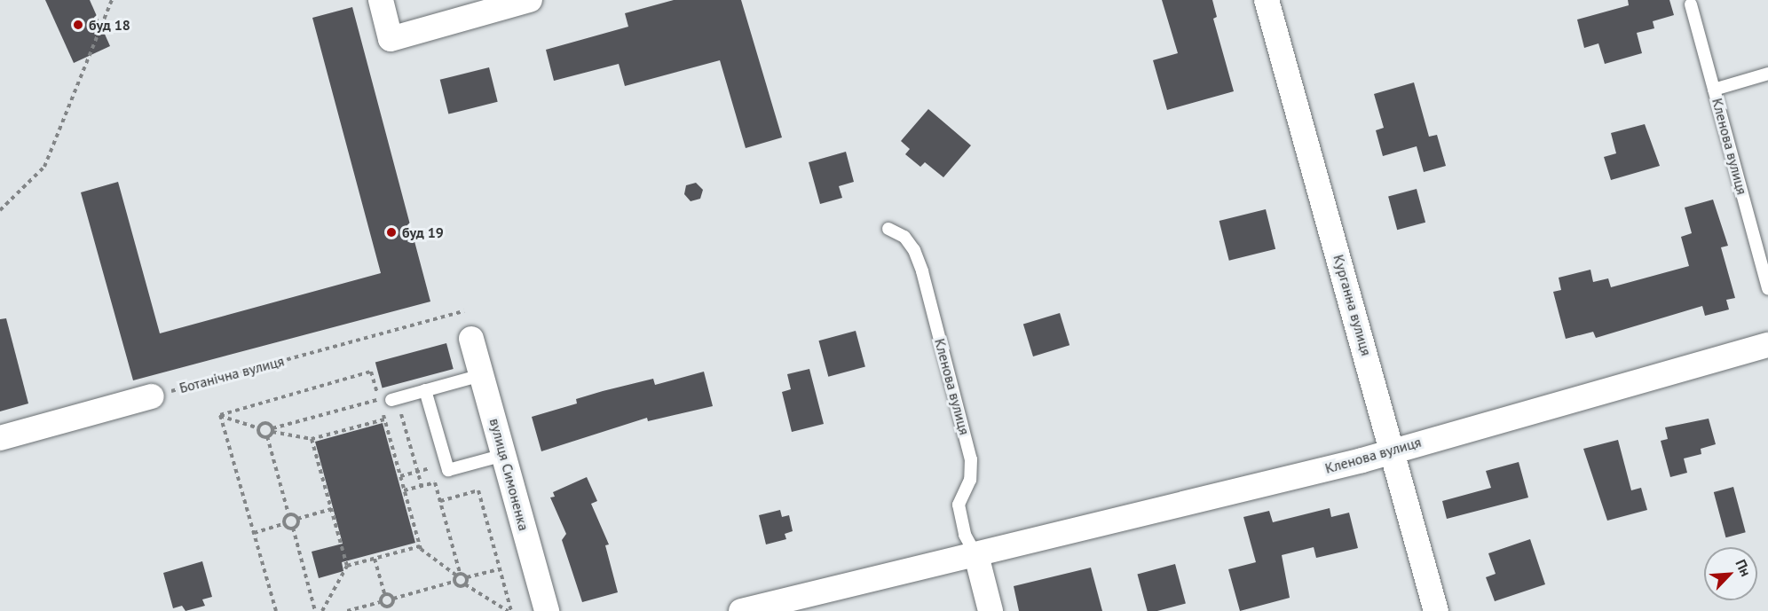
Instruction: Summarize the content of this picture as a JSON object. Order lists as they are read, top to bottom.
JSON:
{
  "streets": {
    "street": ["Кленова вулиця", "Курганна вулиця", "вулиця Симоненка"],
    "path": ["Ботанічна вулиця"]
  },
  "crossings": [
    ["Кленова вулиця", "Курганна вулиця"]
  ],
  "places": ["буд 18", "буд 19"],
  "north": "top right"
}
